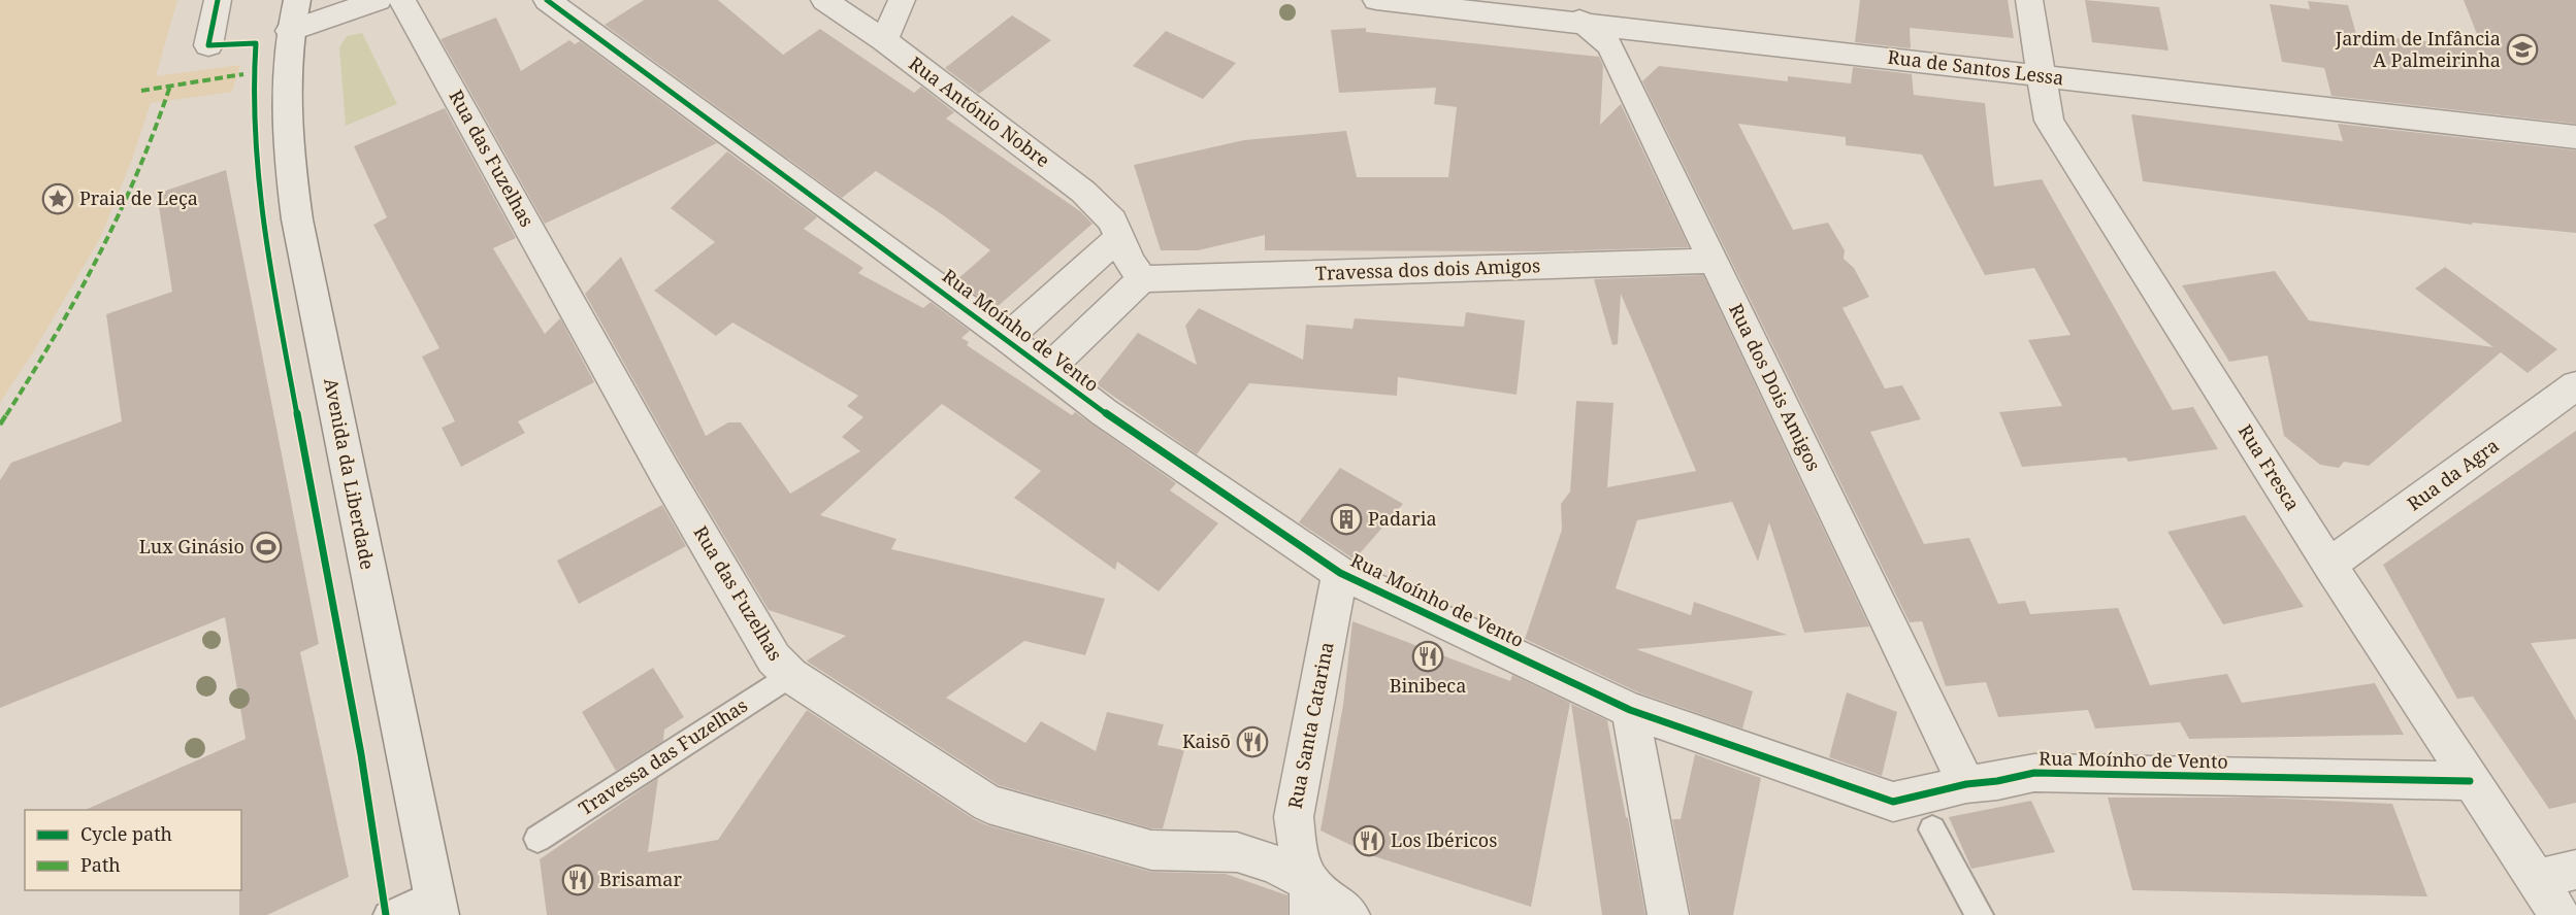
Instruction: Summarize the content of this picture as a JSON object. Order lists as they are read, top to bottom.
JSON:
{
  "streets": {
    "street": [
      "Rua de Santos Lessa",
      "Rua António Nobre",
      "Rua das Fuzelhas",
      "Travessa dos dois Amigos",
      "Rua Moínho de Vento",
      "Rua dos Dois Amigos",
      "Rua Fresca",
      "Avenida da Liberdade",
      "Rua da Agra",
      "Rua Santa Catarina"
    ],
    "lane": ["Travessa das Fuzelhas"]
  },
  "crossings": [
    ["Rua de Santos Lessa", "Rua dos Dois Amigos"],
    ["Rua de Santos Lessa", "Rua Fresca"],
    ["Rua das Fuzelhas", "Rua Santa Catarina"],
    ["Rua das Fuzelhas", "Travessa das Fuzelhas"],
    ["Travessa dos dois Amigos", "Rua dos Dois Amigos"],
    ["Rua Moínho de Vento", "Rua dos Dois Amigos"],
    ["Rua Moínho de Vento", "Rua Fresca"],
    ["Rua Moínho de Vento", "Rua Santa Catarina"],
    ["Rua Fresca", "Rua da Agra"]
  ],
  "places": {
    "school or university": ["Jardim de Infância A Palmeirinha"],
    "place": ["Praia de Leça"],
    "building": ["Padaria"],
    "sports": ["Lux Ginásio"],
    "restaurant": [
      "Binibeca",
      "Kaisō",
      "Los Ibéricos",
      "Brisamar"
    ]
  },
  "legend": ["Cycle path", "Path"]
}
